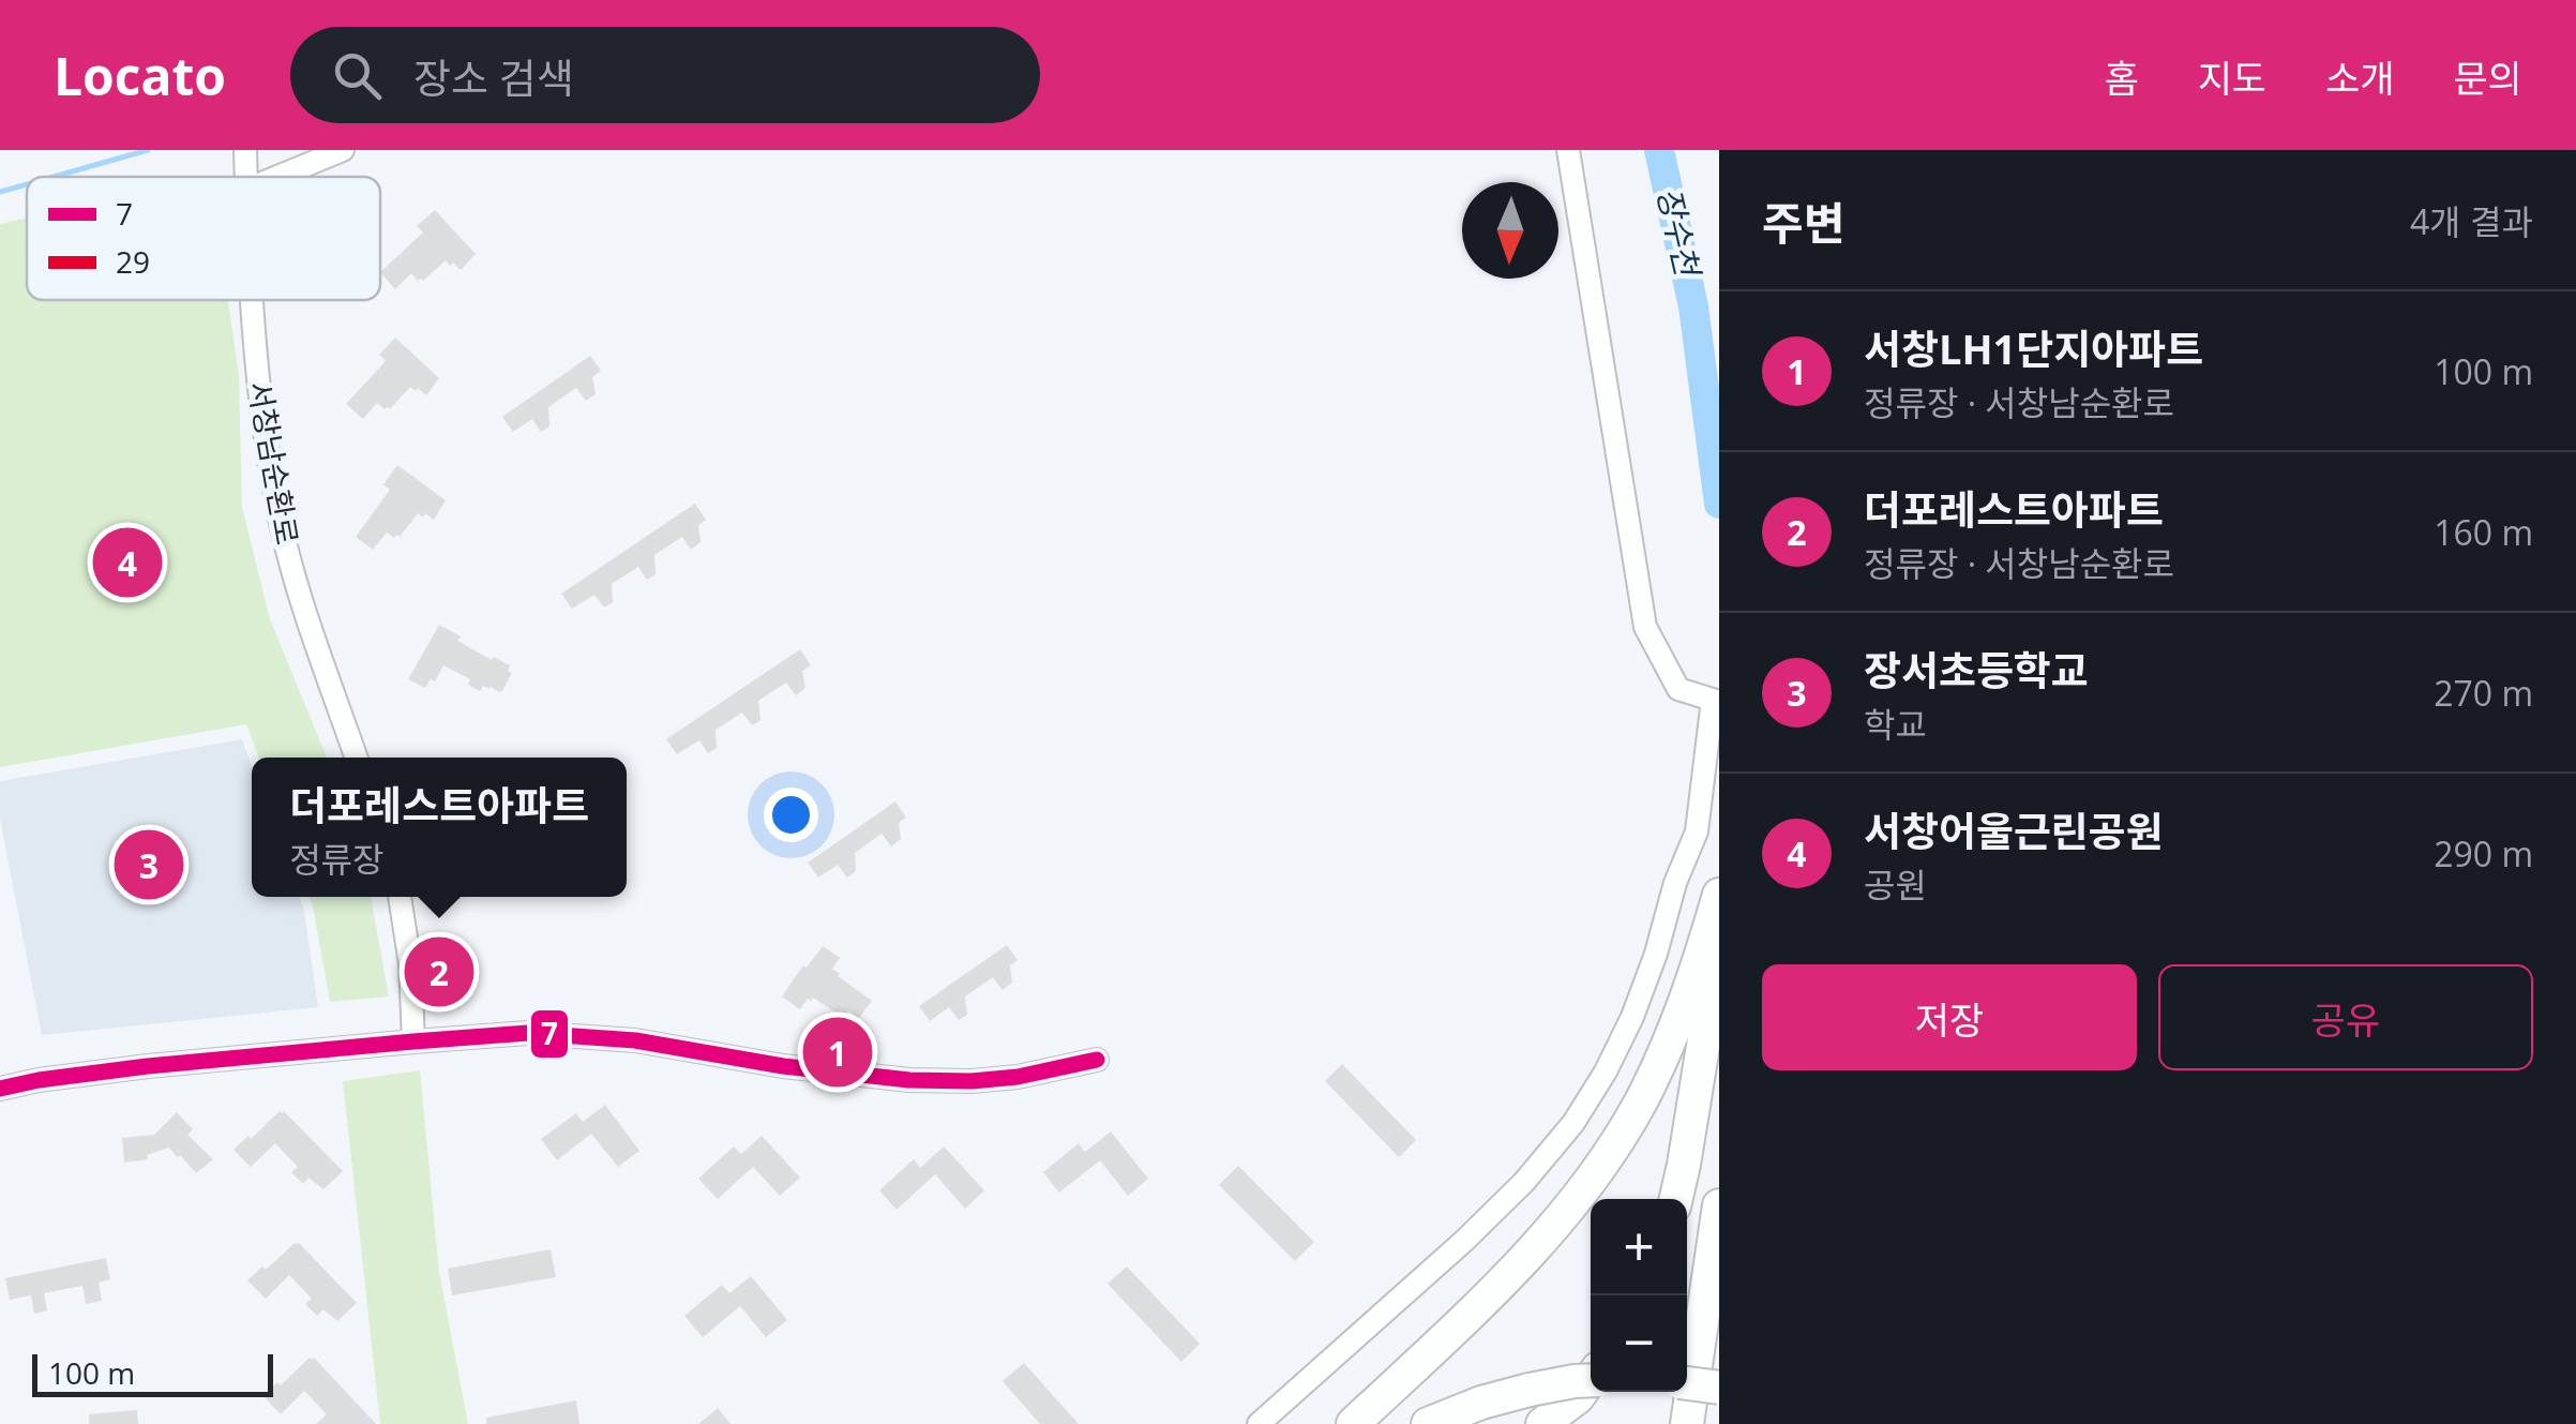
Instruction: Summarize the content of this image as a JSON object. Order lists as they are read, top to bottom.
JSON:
{
  "streets": {
    "street": ["서창남순환로"]
  },
  "water": ["장수천"],
  "lines": ["transit line 7"],
  "legend": ["7", "29"],
  "scale_bar": "100 m",
  "north": "bottom",
  "page": {
    "header": "Locato",
    "search": "장소 검색",
    "nav": [
      "홈",
      "지도",
      "소개",
      "문의"
    ],
    "heading": ["주변", "4개 결과"],
    "list": [
      {
        "mark": "1",
        "name": "서창LH1단지아파트",
        "note": "정류장 · 서창남순환로",
        "value": "100 m"
      },
      {
        "mark": "2",
        "name": "더포레스트아파트",
        "note": "정류장 · 서창남순환로",
        "value": "160 m"
      },
      {
        "mark": "3",
        "name": "장서초등학교",
        "note": "학교",
        "value": "270 m"
      },
      {
        "mark": "4",
        "name": "서창어울근린공원",
        "note": "공원",
        "value": "290 m"
      }
    ],
    "pins": [
      "4",
      "3",
      "2",
      "1"
    ],
    "popup": ["더포레스트아파트", "정류장"],
    "buttons": ["저장", "공유"],
    "map_buttons": ["+", "−"],
    "scale": "100 m"
  }
}
